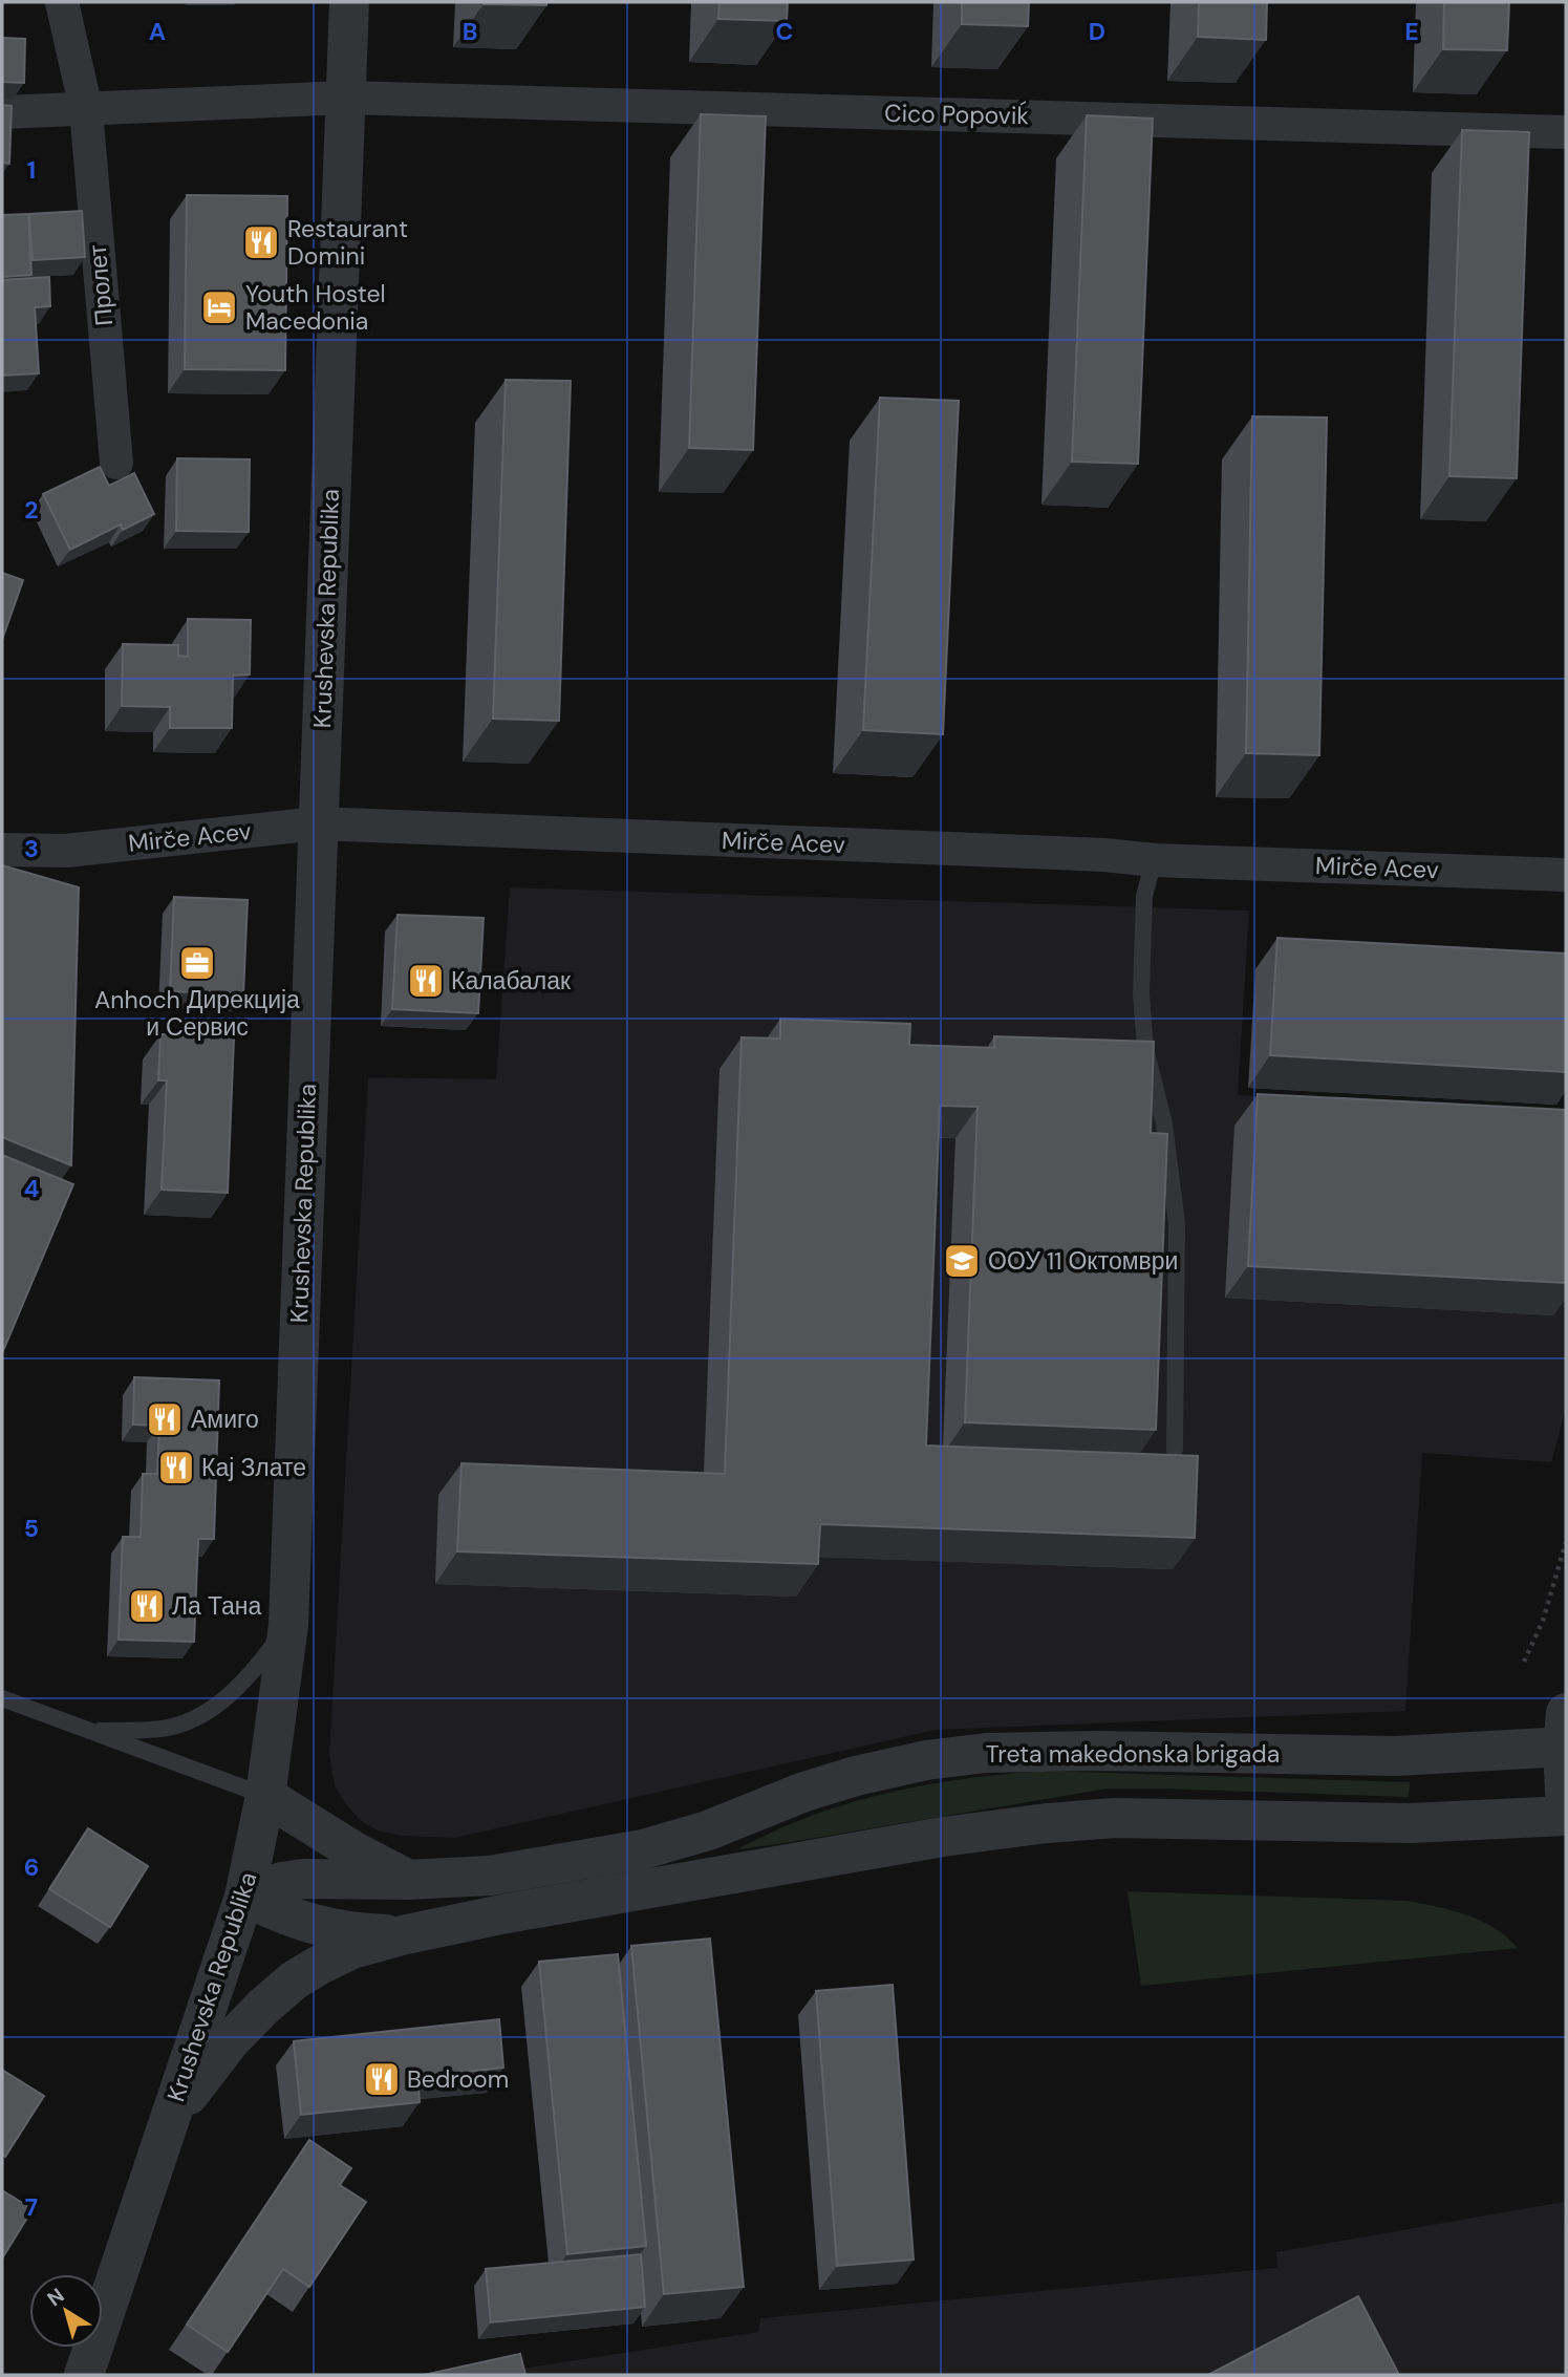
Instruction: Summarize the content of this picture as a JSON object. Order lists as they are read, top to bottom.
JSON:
{
  "streets": {
    "street": [
      "Cico Popoviḱ",
      "Пролет",
      "Krushevska Republika",
      "Mirče Acev",
      "Treta makedonska brigada"
    ]
  },
  "crossings": [
    ["Cico Popoviḱ", "Krushevska Republika"],
    ["Krushevska Republika", "Mirče Acev"],
    ["Krushevska Republika", "Treta makedonska brigada"]
  ],
  "places": {
    "restaurant": [
      "Restaurant Domini",
      "Калабалак",
      "Амиго",
      "Кај Злате",
      "Ла Тана",
      "Bedroom"
    ],
    "hotel": ["Youth Hostel Macedonia"],
    "office": ["Anhoch Дирекција и Сервис"],
    "school or university": ["ООУ 11 Октомври"]
  },
  "north": "top left",
  "grid": {
    "columns": [
      "A",
      "B",
      "C",
      "D",
      "E"
    ],
    "rows": [
      "1",
      "2",
      "3",
      "4",
      "5",
      "6",
      "7"
    ]
  }
}
